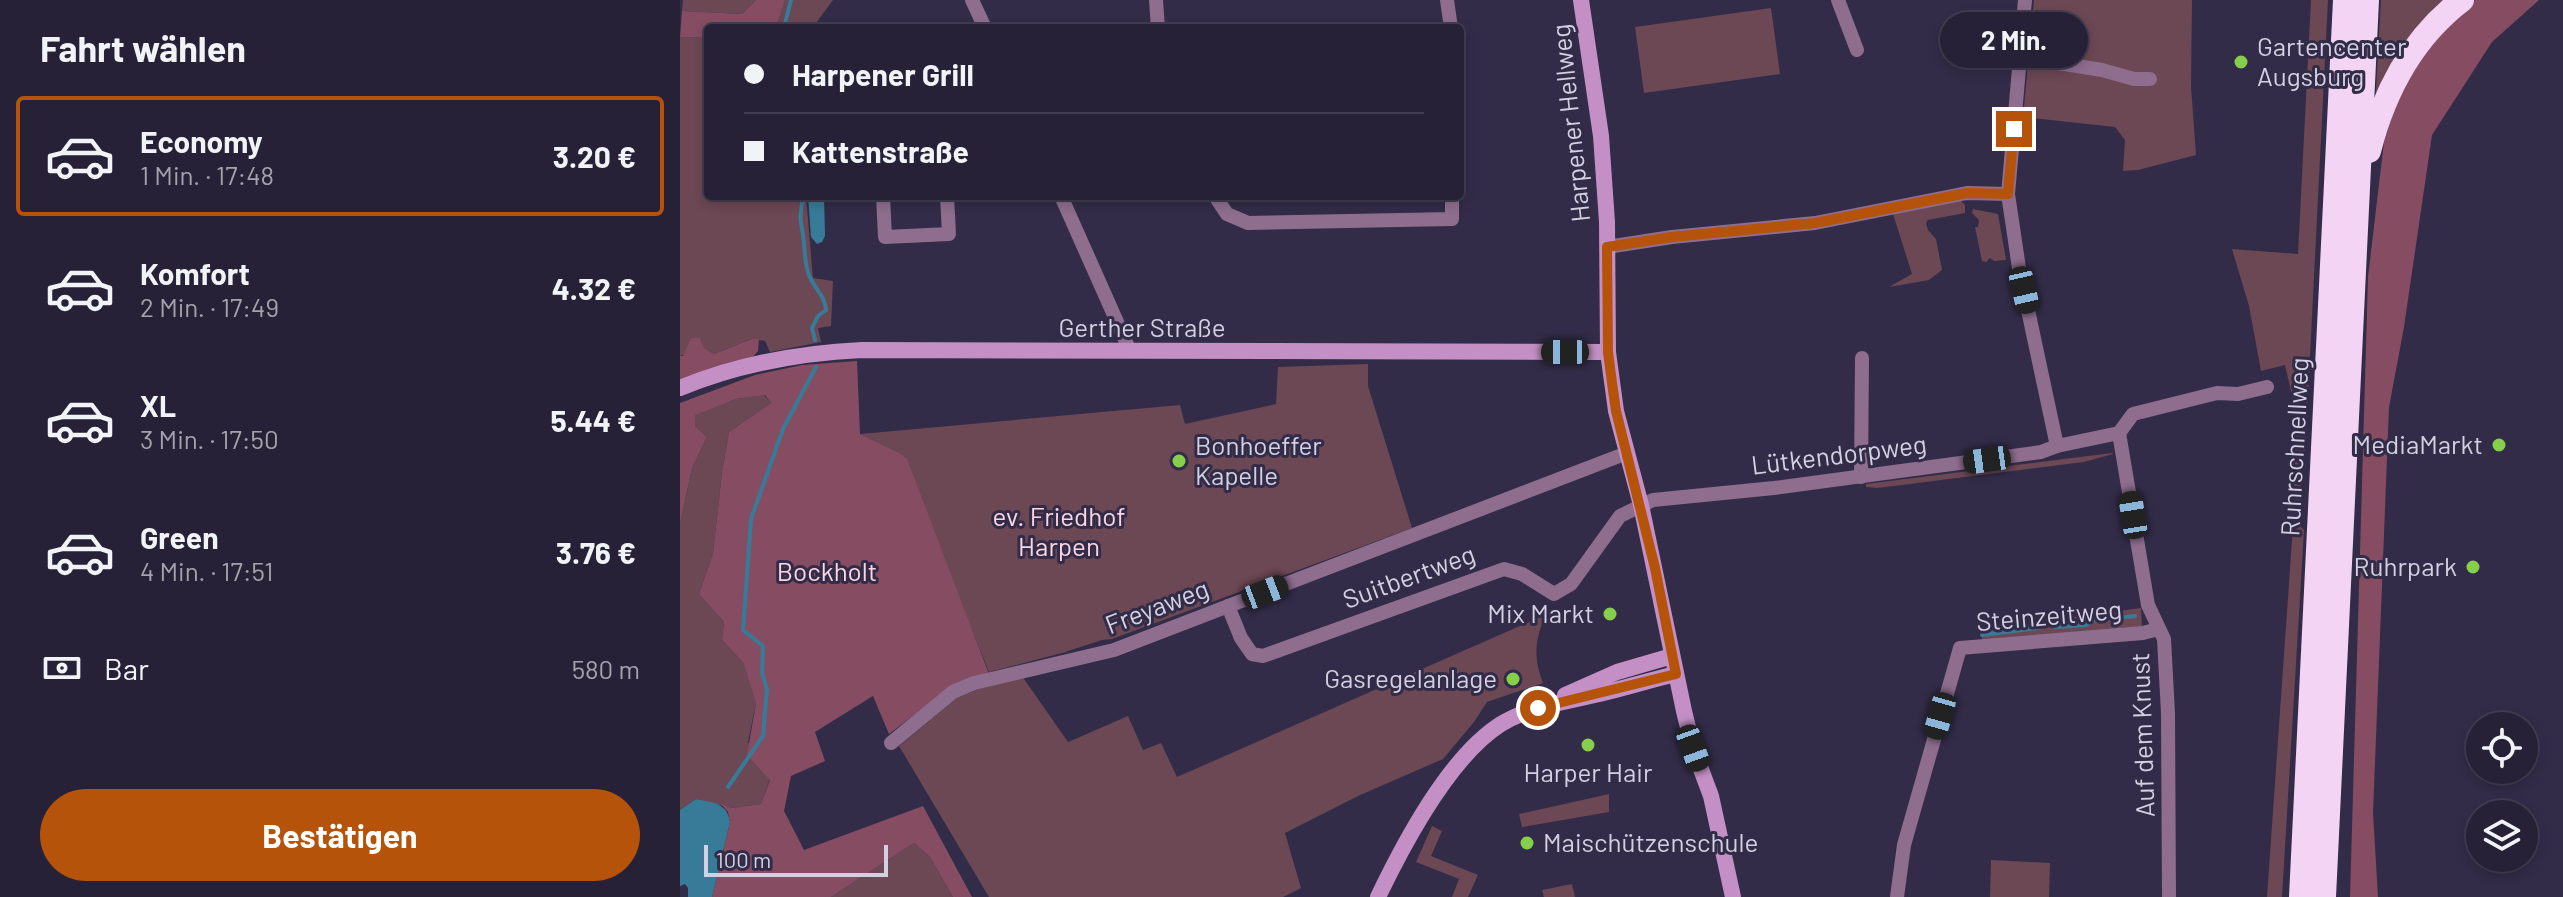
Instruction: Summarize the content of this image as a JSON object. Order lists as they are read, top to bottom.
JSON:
{
  "streets": {
    "highway": ["Ruhrschnellweg"],
    "street": [
      "Harpener Hellweg",
      "Gerther Straße",
      "Lütkendorpweg",
      "Suitbertweg",
      "Freyaweg",
      "Steinzeitweg",
      "Auf dem Knust"
    ]
  },
  "crossings": [
    ["Harpener Hellweg", "Gerther Straße"],
    ["Harpener Hellweg", "Lütkendorpweg"],
    ["Harpener Hellweg", "Suitbertweg"],
    ["Harpener Hellweg", "Freyaweg"],
    ["Lütkendorpweg", "Suitbertweg"],
    ["Lütkendorpweg", "Auf dem Knust"],
    ["Suitbertweg", "Freyaweg"],
    ["Steinzeitweg", "Auf dem Knust"]
  ],
  "parks": ["ev. Friedhof Harpen", "Bockholt"],
  "places": [
    "Gartencenter Augsburg",
    "MediaMarkt",
    "Bonhoeffer Kapelle",
    "Ruhrpark",
    "Mix Markt",
    "Gasregelanlage",
    "Harper Hair",
    "Maischützenschule"
  ],
  "scale_bar": "100 m",
  "page": {
    "heading": "Fahrt wählen",
    "bubble": "2 Min.",
    "banner": ["Harpener Grill", "Kattenstraße"],
    "list": [
      {
        "name": "Economy",
        "note": "1 Min. · 17:48",
        "value": "3.20 €"
      },
      {
        "name": "Komfort",
        "note": "2 Min. · 17:49",
        "value": "4.32 €"
      },
      {
        "name": "XL",
        "note": "3 Min. · 17:50",
        "value": "5.44 €"
      },
      {
        "name": "Green",
        "note": "4 Min. · 17:51",
        "value": "3.76 €"
      }
    ],
    "pay": ["Bar", "580 m"],
    "buttons": "Bestätigen",
    "scale": "100 m"
  }
}
